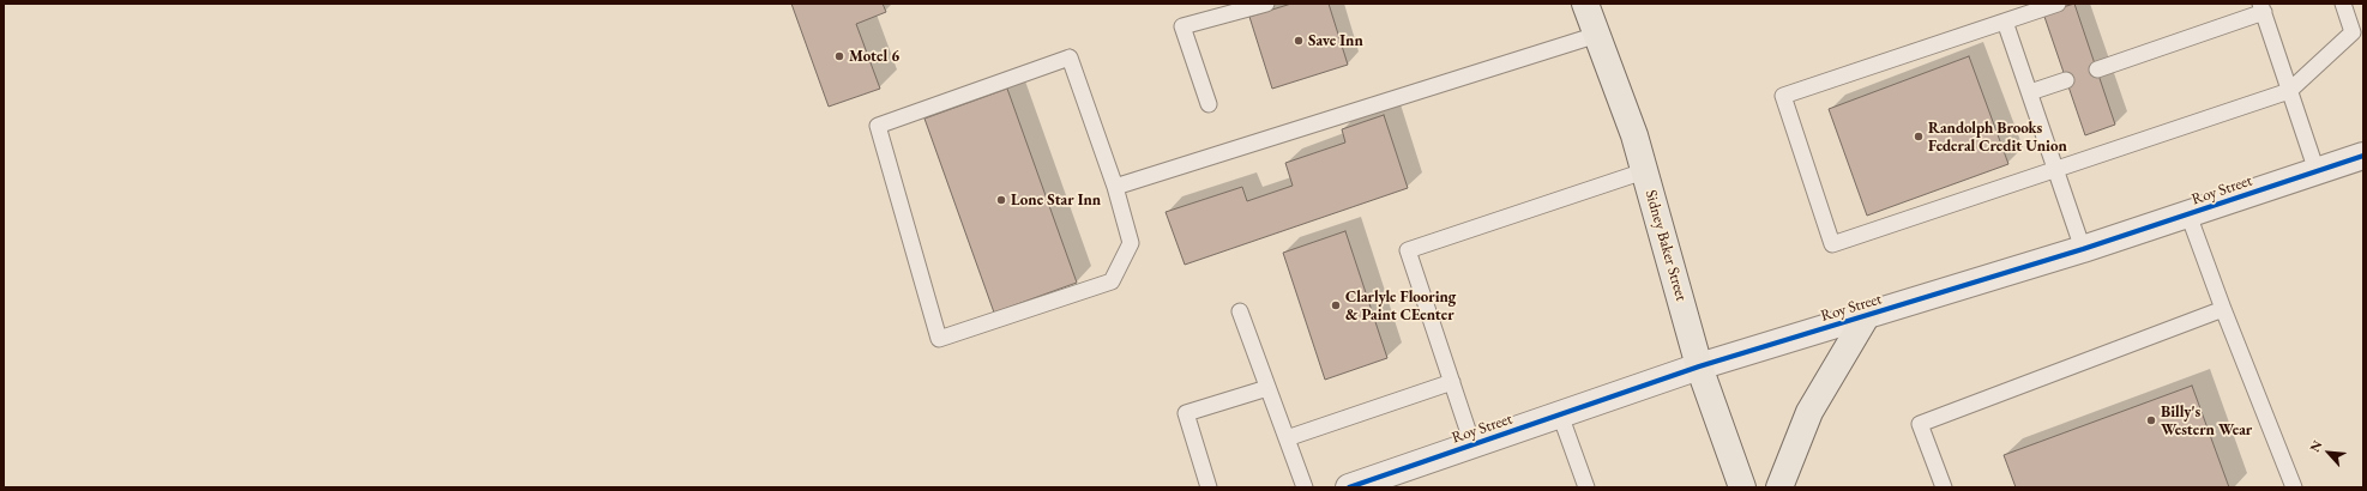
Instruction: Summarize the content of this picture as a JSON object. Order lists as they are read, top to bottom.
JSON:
{
  "streets": {
    "main road": ["Sidney Baker Street"],
    "street": ["Roy Street"]
  },
  "crossings": [
    ["Roy Street", "Sidney Baker Street"]
  ],
  "places": [
    "Save Inn",
    "Motel 6",
    "Randolph Brooks Federal Credit Union",
    "Lone Star Inn",
    "Clarlyle Flooring & Paint CEenter",
    "Billy's Western Wear"
  ],
  "north": "top left"
}
